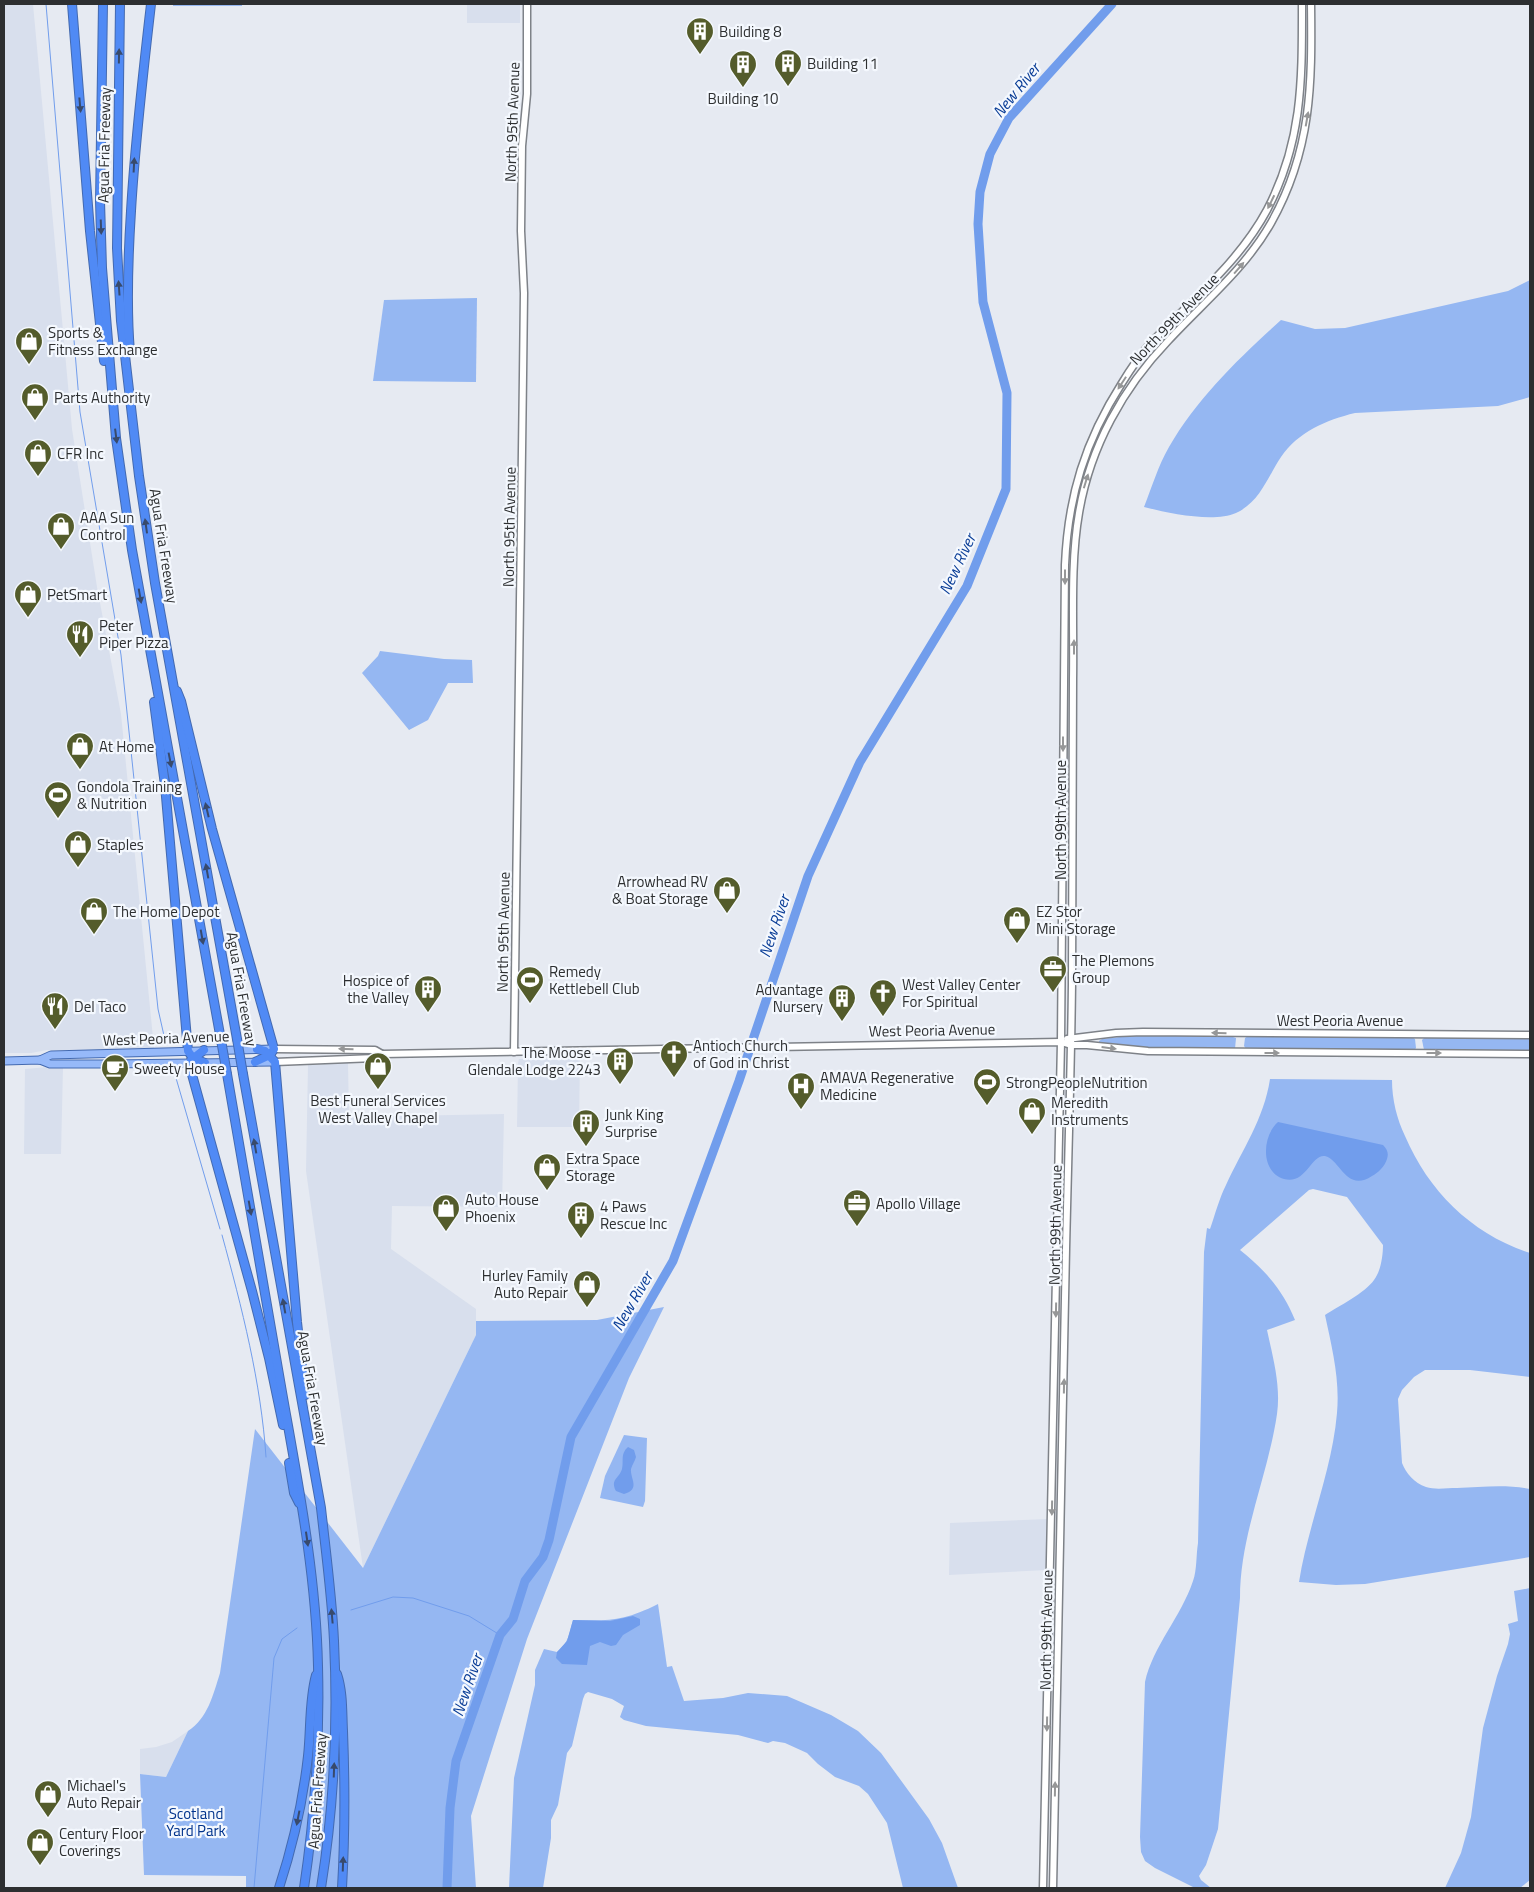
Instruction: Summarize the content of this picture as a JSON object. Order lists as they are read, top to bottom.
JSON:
{
  "streets": {
    "highway": ["Agua Fria Freeway"],
    "main road": ["North 95th Avenue", "North 99th Avenue", "West Peoria Avenue"]
  },
  "crossings": [
    ["North 95th Avenue", "West Peoria Avenue"],
    ["North 99th Avenue", "West Peoria Avenue"]
  ],
  "water": ["New River"],
  "parks": ["Scotland Yard Park"],
  "places": {
    "building": [
      "Building 8",
      "Building 11",
      "Building 10",
      "Hospice of the Valley",
      "Advantage Nursery",
      "The Moose - Glendale Lodge 2243",
      "Junk King Surprise",
      "4 Paws Rescue Inc"
    ],
    "shop": [
      "Sports & Fitness Exchange",
      "Parts Authority",
      "CFR Inc",
      "AAA Sun Control",
      "PetSmart",
      "At Home",
      "Staples",
      "Arrowhead RV & Boat Storage",
      "The Home Depot",
      "EZ Stor Mini Storage",
      "Best Funeral Services West Valley Chapel",
      "Meredith Instruments",
      "Extra Space Storage",
      "Auto House Phoenix",
      "Hurley Family Auto Repair",
      "Michael's Auto Repair",
      "Century Floor Coverings"
    ],
    "restaurant": ["Peter Piper Pizza", "Del Taco"],
    "sports": ["Gondola Training & Nutrition", "Remedy Kettlebell Club", "StrongPeopleNutrition"],
    "office": ["The Plemons Group", "Apollo Village"],
    "church": ["West Valley Center For Spiritual", "Antioch Church of God in Christ"],
    "cafe": ["Sweety House"],
    "hospital": ["AMAVA Regenerative Medicine"]
  }
}
